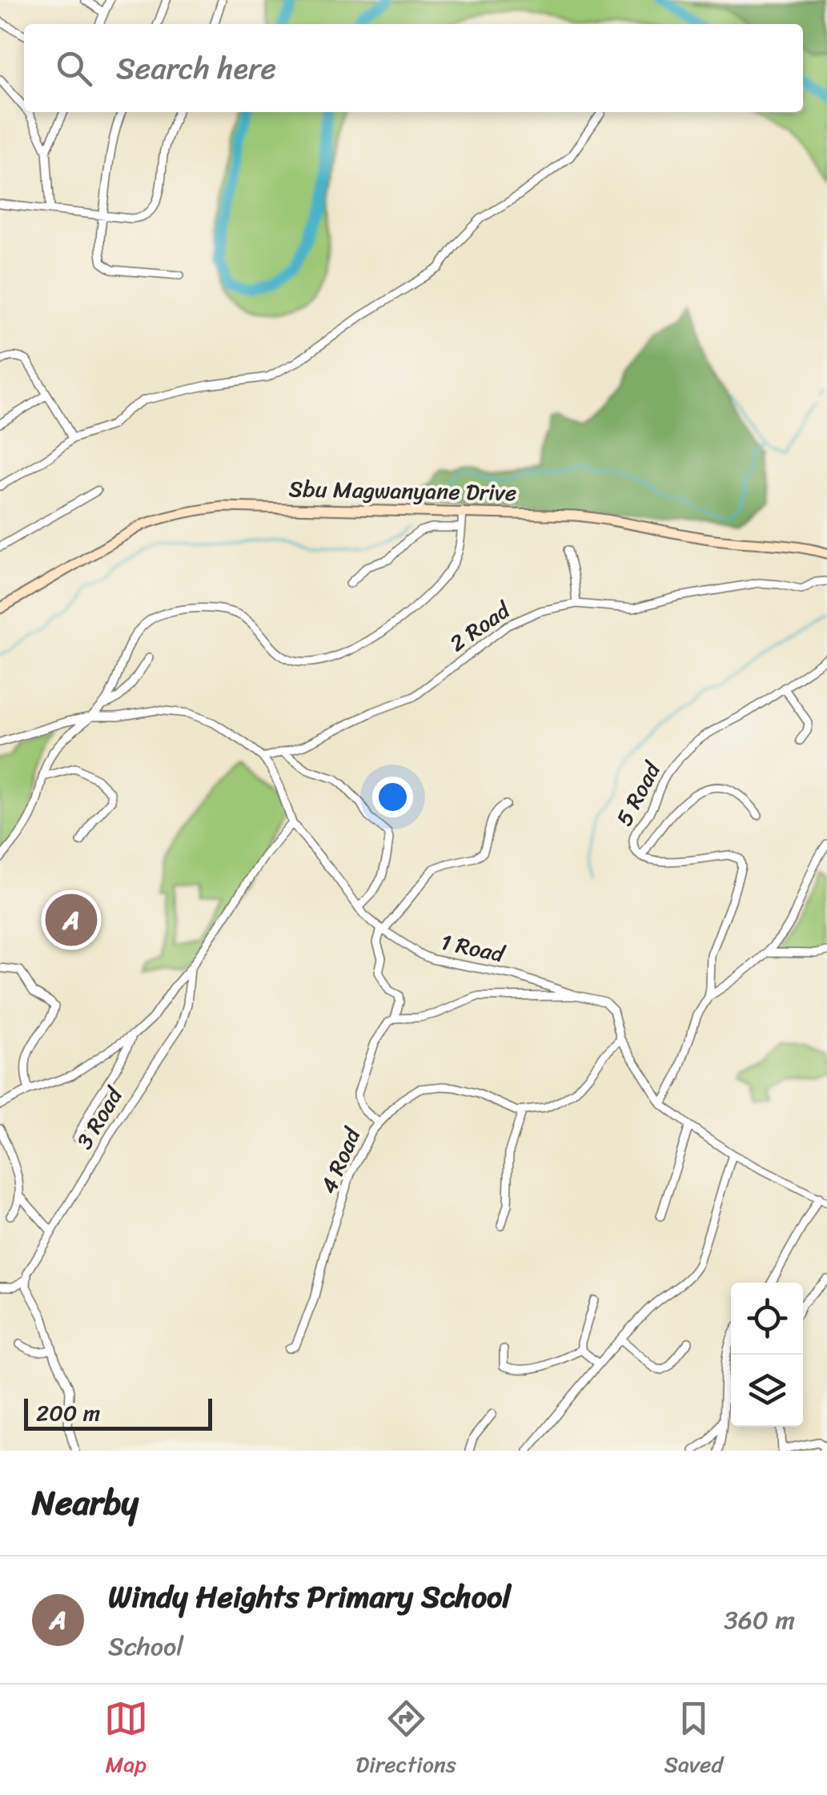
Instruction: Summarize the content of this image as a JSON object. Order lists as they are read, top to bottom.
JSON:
{
  "streets": {
    "main road": ["Sbu Magwanyane Drive"],
    "street": [
      "2 Road",
      "5 Road",
      "1 Road",
      "3 Road",
      "4 Road"
    ]
  },
  "crossings": [
    ["2 Road", "1 Road"],
    ["5 Road", "1 Road"],
    ["1 Road", "3 Road"]
  ],
  "scale_bar": "200 m",
  "page": {
    "search": "Search here",
    "pins": "A",
    "scale": "200 m",
    "heading": "Nearby",
    "list": [
      {
        "mark": "A",
        "name": "Windy Heights Primary School",
        "note": "School",
        "value": "360 m"
      }
    ],
    "nav": ["Map", "Directions", "Saved"]
  }
}
